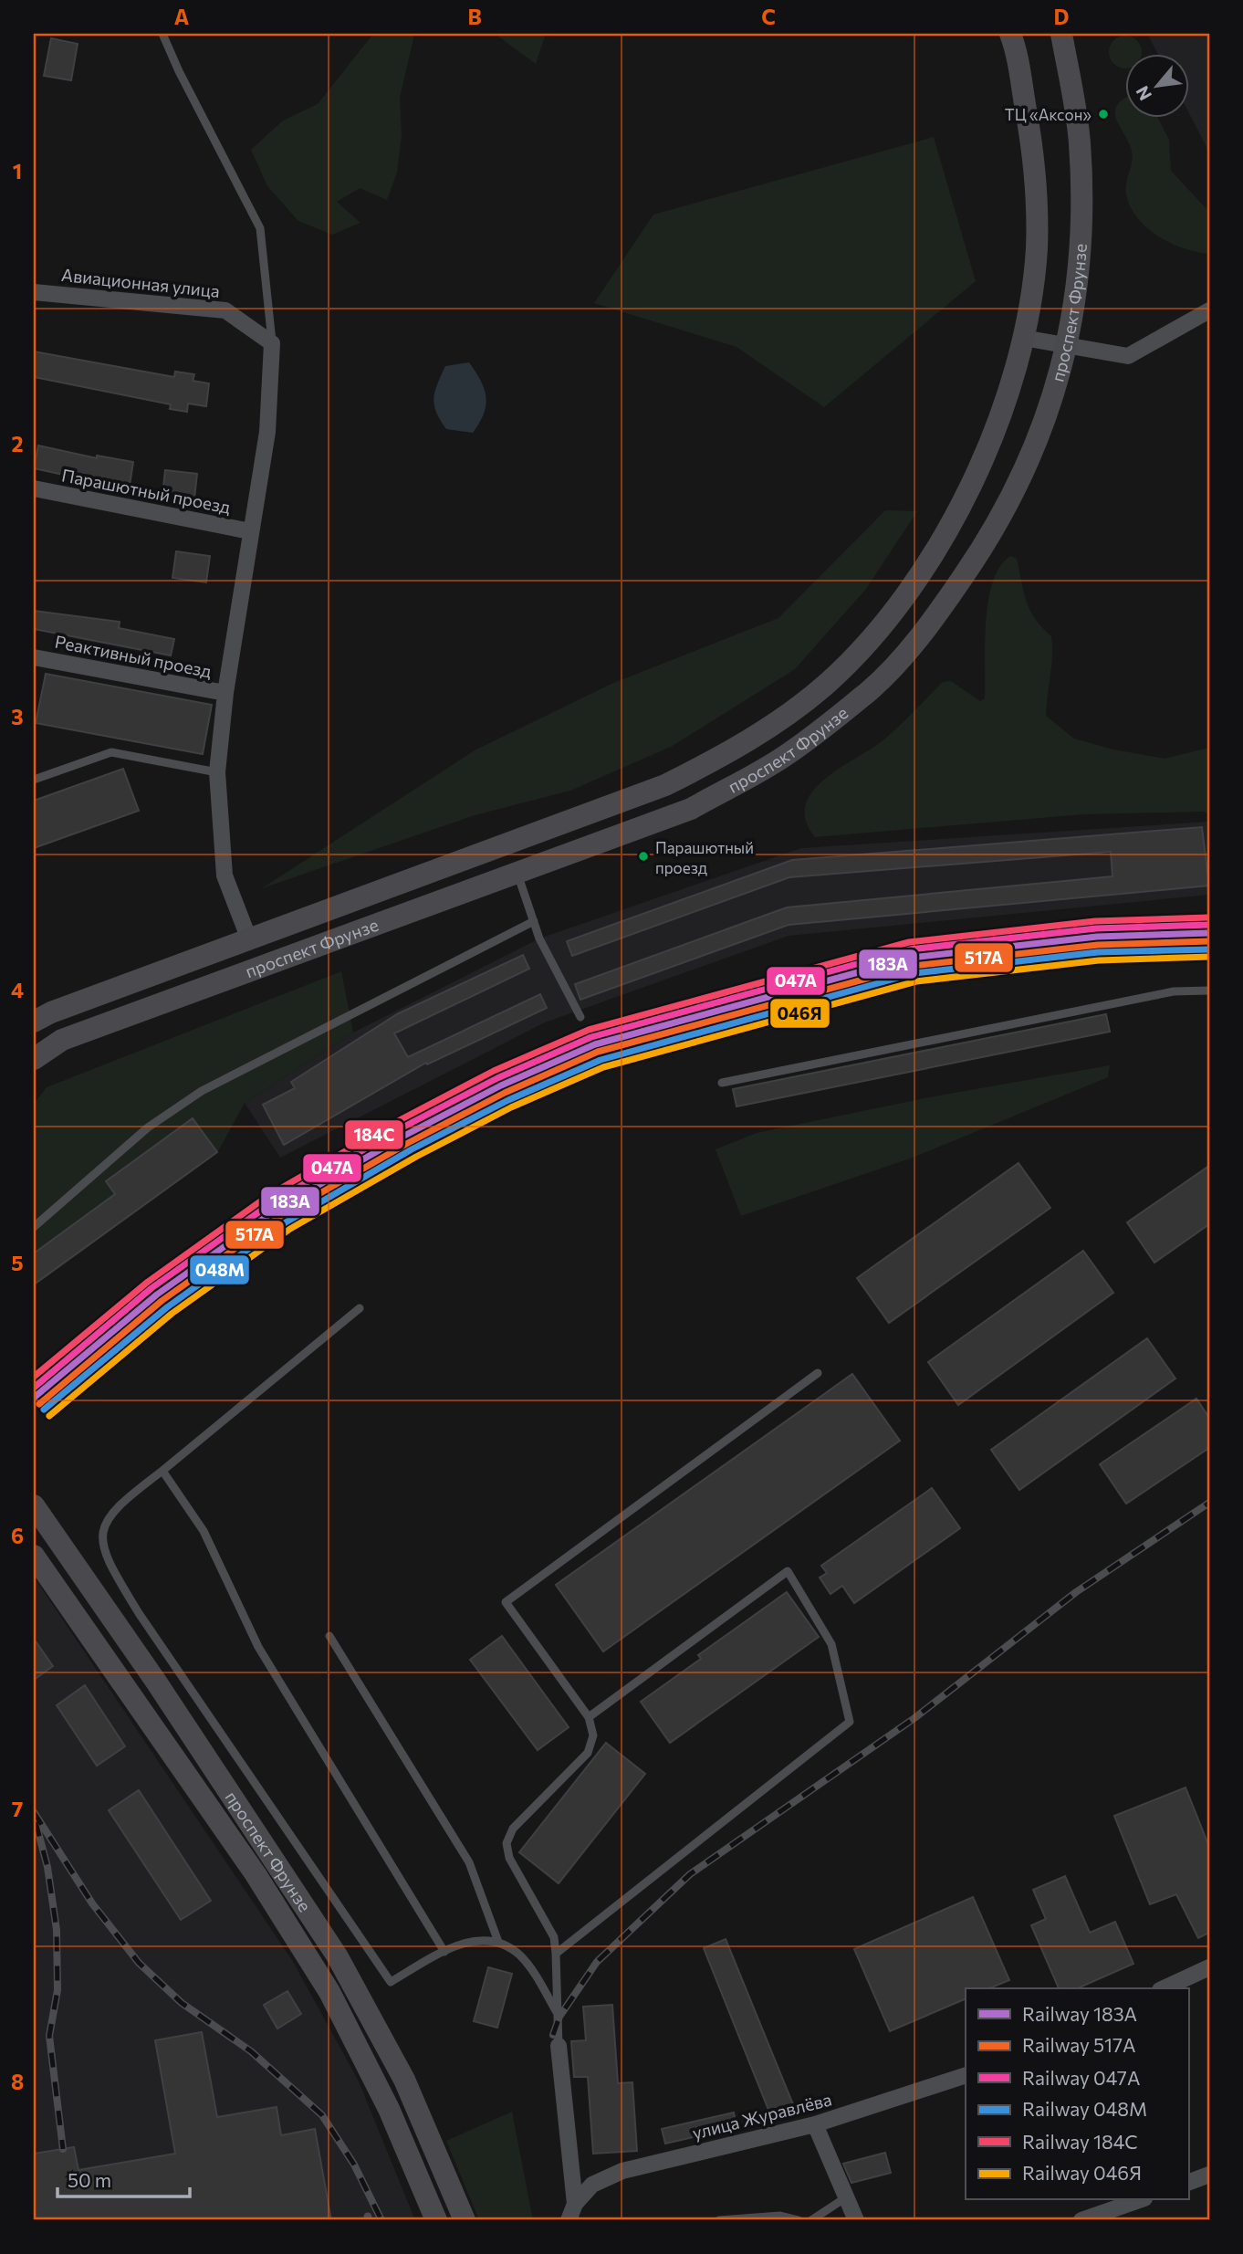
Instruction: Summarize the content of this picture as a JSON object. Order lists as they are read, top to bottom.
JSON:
{
  "streets": {
    "main road": ["проспект Фрунзе"],
    "street": [
      "Авиационная улица",
      "Парашютный проезд",
      "Реактивный проезд",
      "улица Журавлёва"
    ]
  },
  "places": ["ТЦ «Аксон»", "Парашютный проезд"],
  "lines": [
    "rail line 184С",
    "rail line 047А",
    "rail line 183А",
    "rail line 517А",
    "rail line 048М",
    "rail line 046Я"
  ],
  "legend": [
    "Railway 183А",
    "Railway 517А",
    "Railway 047А",
    "Railway 048М",
    "Railway 184С",
    "Railway 046Я"
  ],
  "scale_bar": "50 m",
  "north": "bottom left",
  "grid": {
    "columns": [
      "A",
      "B",
      "C",
      "D"
    ],
    "rows": [
      "1",
      "2",
      "3",
      "4",
      "5",
      "6",
      "7",
      "8"
    ]
  }
}
